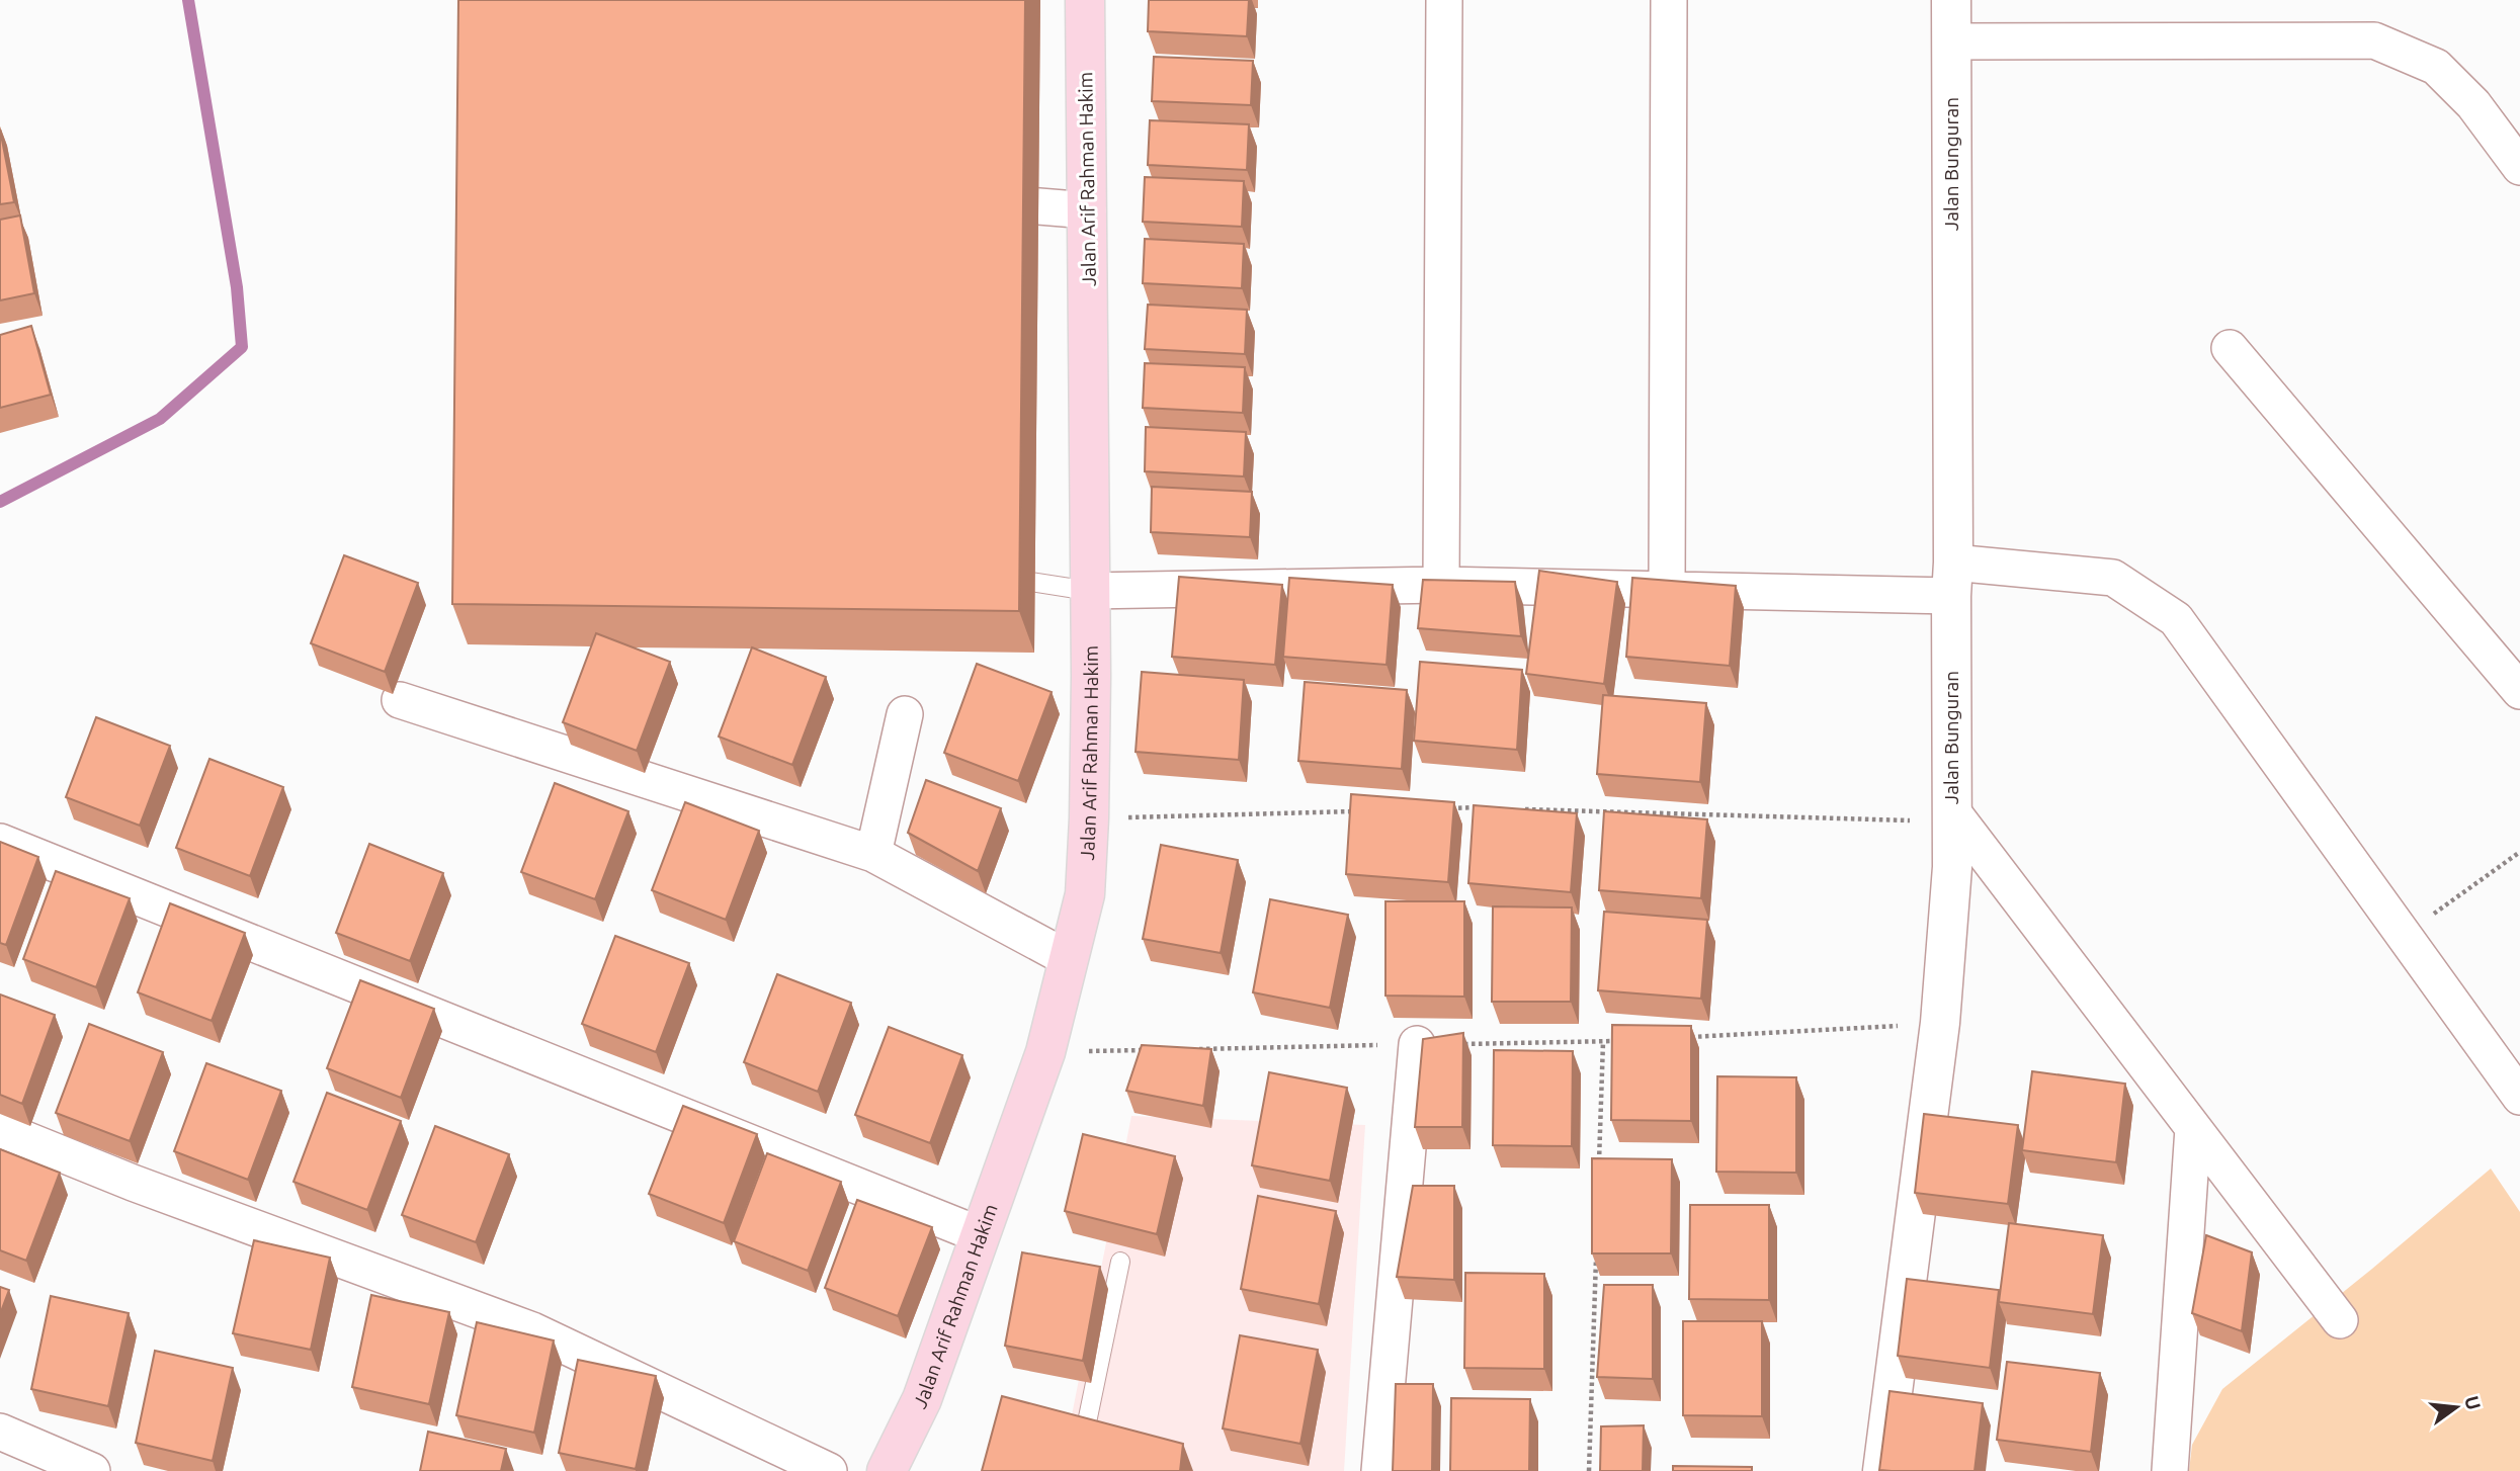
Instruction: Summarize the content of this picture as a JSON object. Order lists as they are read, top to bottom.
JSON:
{
  "streets": {
    "main road": ["Jalan Arif Rahman Hakim"],
    "street": ["Jalan Bunguran"]
  },
  "north": "right"
}
